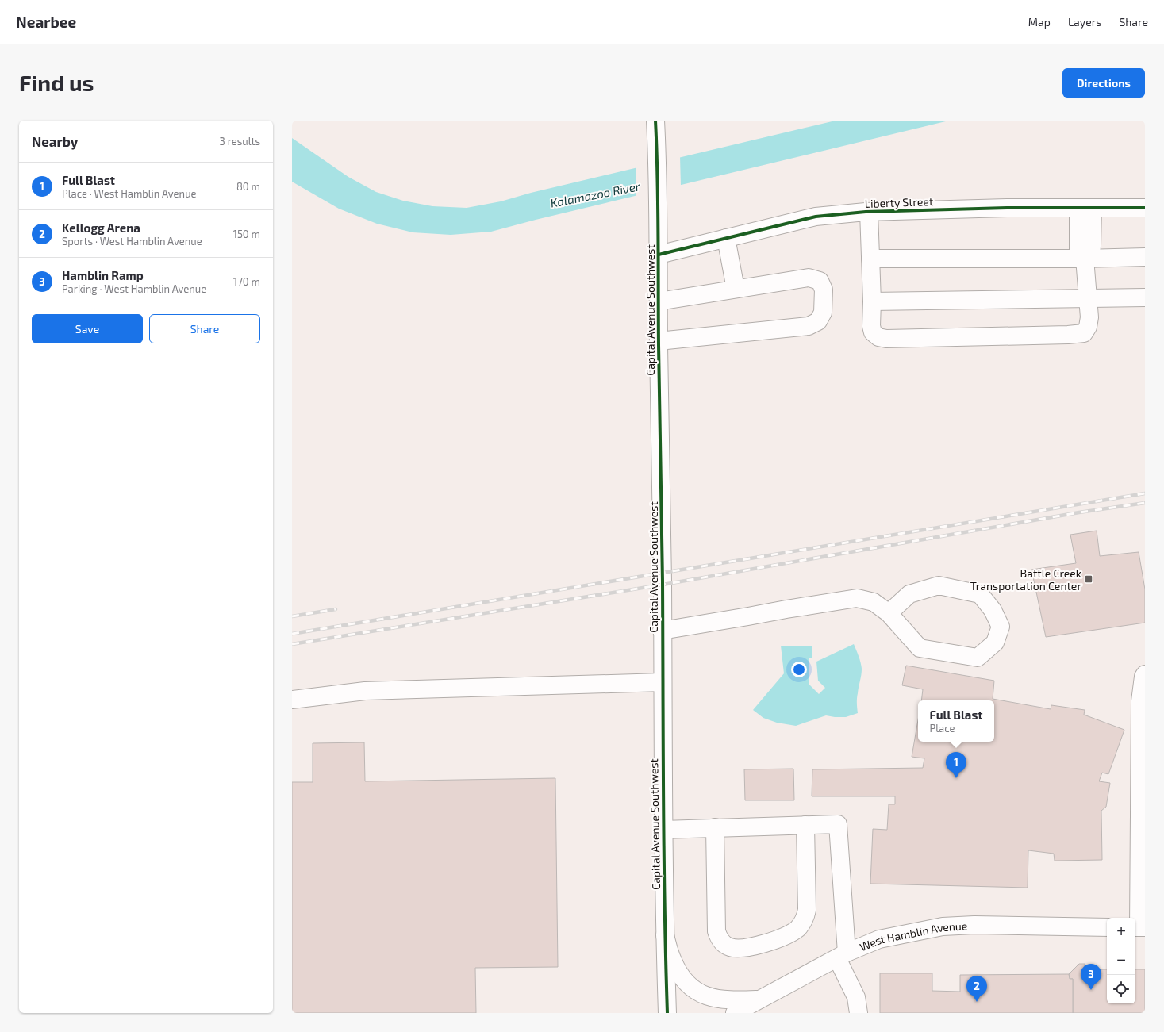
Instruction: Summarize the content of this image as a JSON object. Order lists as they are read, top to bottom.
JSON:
{
  "streets": {
    "main road": ["Liberty Street", "Capital Avenue Southwest", "West Hamblin Avenue"]
  },
  "crossings": [
    ["Liberty Street", "Capital Avenue Southwest"]
  ],
  "water": ["Kalamazoo River"],
  "places": {
    "transit": ["Battle Creek Transportation Center"]
  },
  "page": {
    "header": "Nearbee",
    "nav": ["Map", "Layers", "Share"],
    "buttons": [
      "Directions",
      ["Save", "Share"]
    ],
    "title": "Find us",
    "heading": ["Nearby", "3 results"],
    "list": [
      {
        "mark": "1",
        "name": "Full Blast",
        "note": "Place · West Hamblin Avenue",
        "value": "80 m"
      },
      {
        "mark": "2",
        "name": "Kellogg Arena",
        "note": "Sports · West Hamblin Avenue",
        "value": "150 m"
      },
      {
        "mark": "3",
        "name": "Hamblin Ramp",
        "note": "Parking · West Hamblin Avenue",
        "value": "170 m"
      }
    ],
    "popup": ["Full Blast", "Place"],
    "pins": ["1", "3", "2"],
    "map_buttons": ["+", "−"]
  }
}
